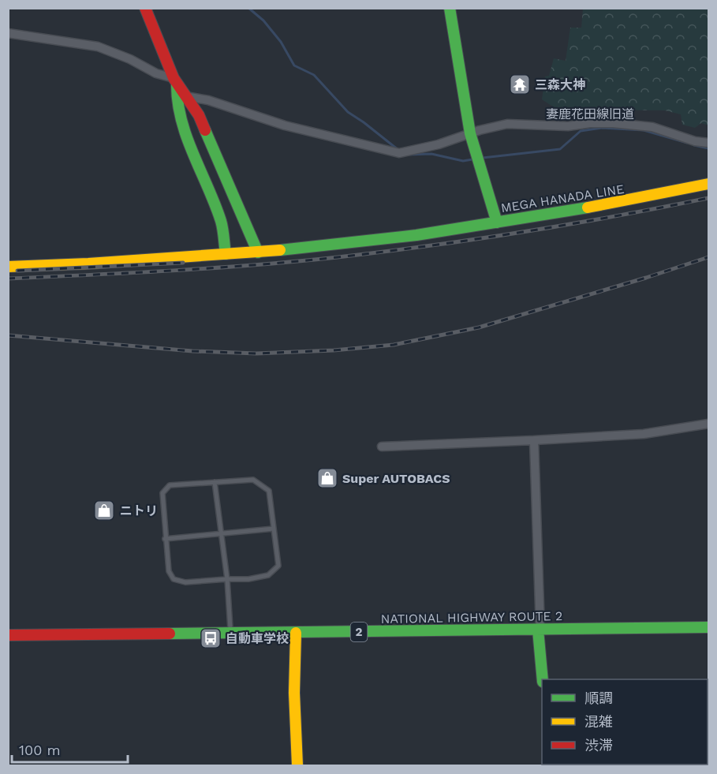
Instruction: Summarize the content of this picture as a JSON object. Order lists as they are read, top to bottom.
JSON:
{
  "streets": {
    "main road": ["MEGA HANADA LINE", "NATIONAL HIGHWAY ROUTE 2", "2"],
    "street": ["妻鹿花田線旧道"]
  },
  "crossings": [
    ["妻鹿花田線旧道", "MEGA HANADA LINE"]
  ],
  "places": {
    "temple": ["三森大神"],
    "shop": ["Super AUTOBACS", "ニトリ"],
    "bus stop": ["自動車学校"]
  },
  "legend": ["順調", "混雑", "渋滞"],
  "scale_bar": "100 m"
}
